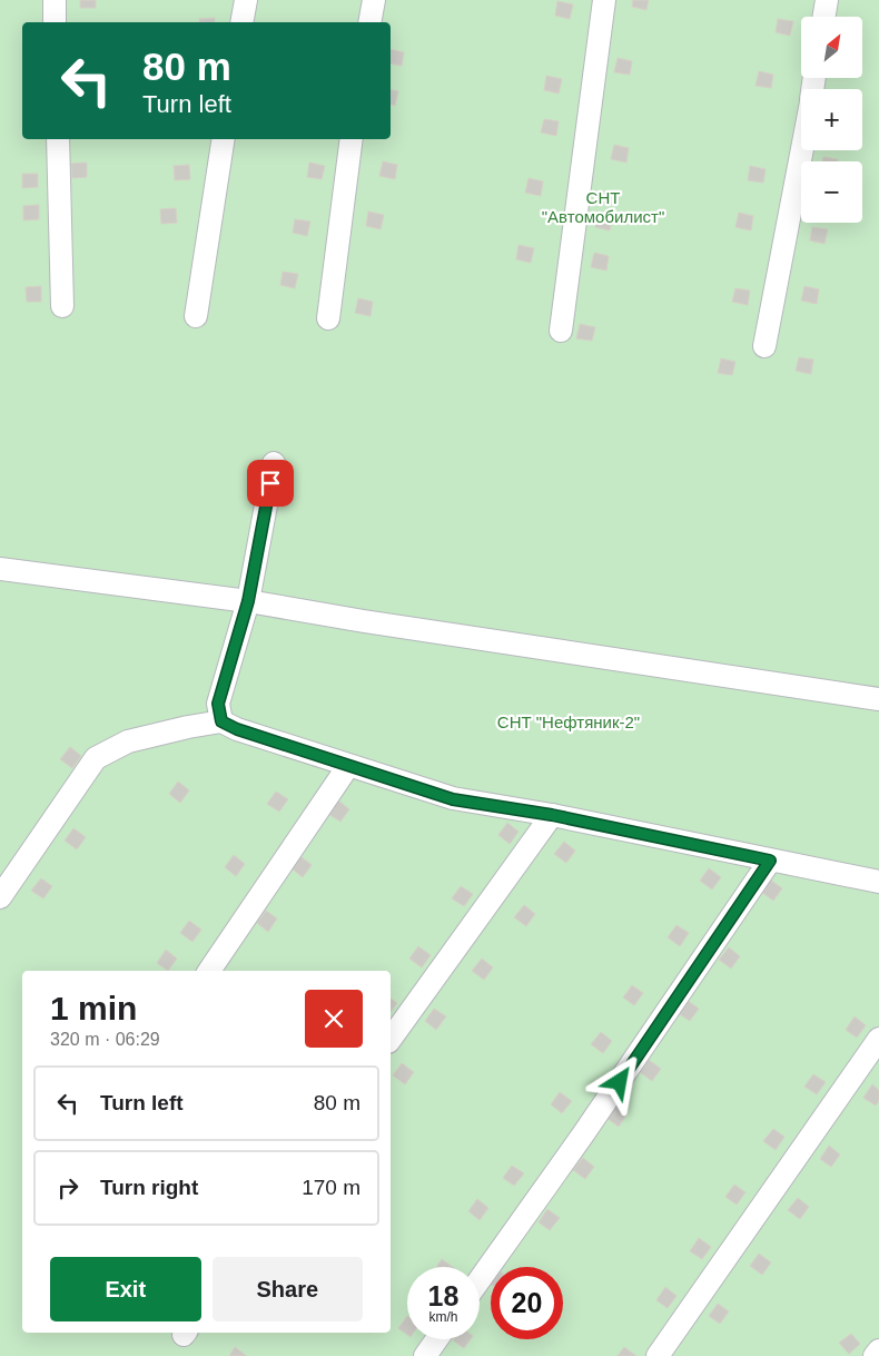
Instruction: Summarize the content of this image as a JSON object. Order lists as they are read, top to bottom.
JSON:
{
  "parks": ["СНТ \"Автомобилист\"", "СНТ \"Нефтяник-2\""],
  "north": "top right",
  "page": {
    "map_buttons": ["+", "−"],
    "turn": ["80 m", "Turn left"],
    "heading": ["1 min", "320 m · 06:29"],
    "list": [
      {
        "name": "Turn left",
        "value": "80 m"
      },
      {
        "name": "Turn right",
        "value": "170 m"
      }
    ],
    "buttons": ["Exit", "Share"],
    "speed": "18 km/h",
    "limit": "20"
  }
}
